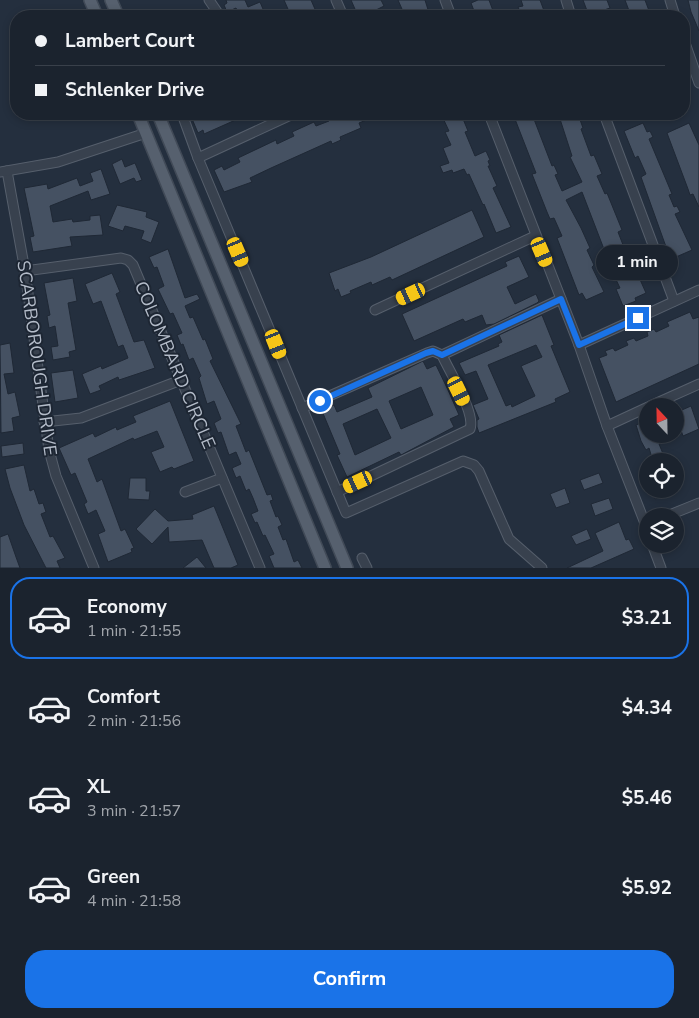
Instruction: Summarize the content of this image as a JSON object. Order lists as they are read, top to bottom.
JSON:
{
  "streets": {
    "street": ["SCARBOROUGH DRIVE", "COLOMBARD CIRCLE"]
  },
  "crossings": [
    ["SCARBOROUGH DRIVE", "COLOMBARD CIRCLE"]
  ],
  "north": "top",
  "page": {
    "banner": ["Lambert Court", "Schlenker Drive"],
    "bubble": "1 min",
    "list": [
      {
        "name": "Economy",
        "note": "1 min · 21:55",
        "value": "$3.21"
      },
      {
        "name": "Comfort",
        "note": "2 min · 21:56",
        "value": "$4.34"
      },
      {
        "name": "XL",
        "note": "3 min · 21:57",
        "value": "$5.46"
      },
      {
        "name": "Green",
        "note": "4 min · 21:58",
        "value": "$5.92"
      }
    ],
    "buttons": "Confirm"
  }
}
